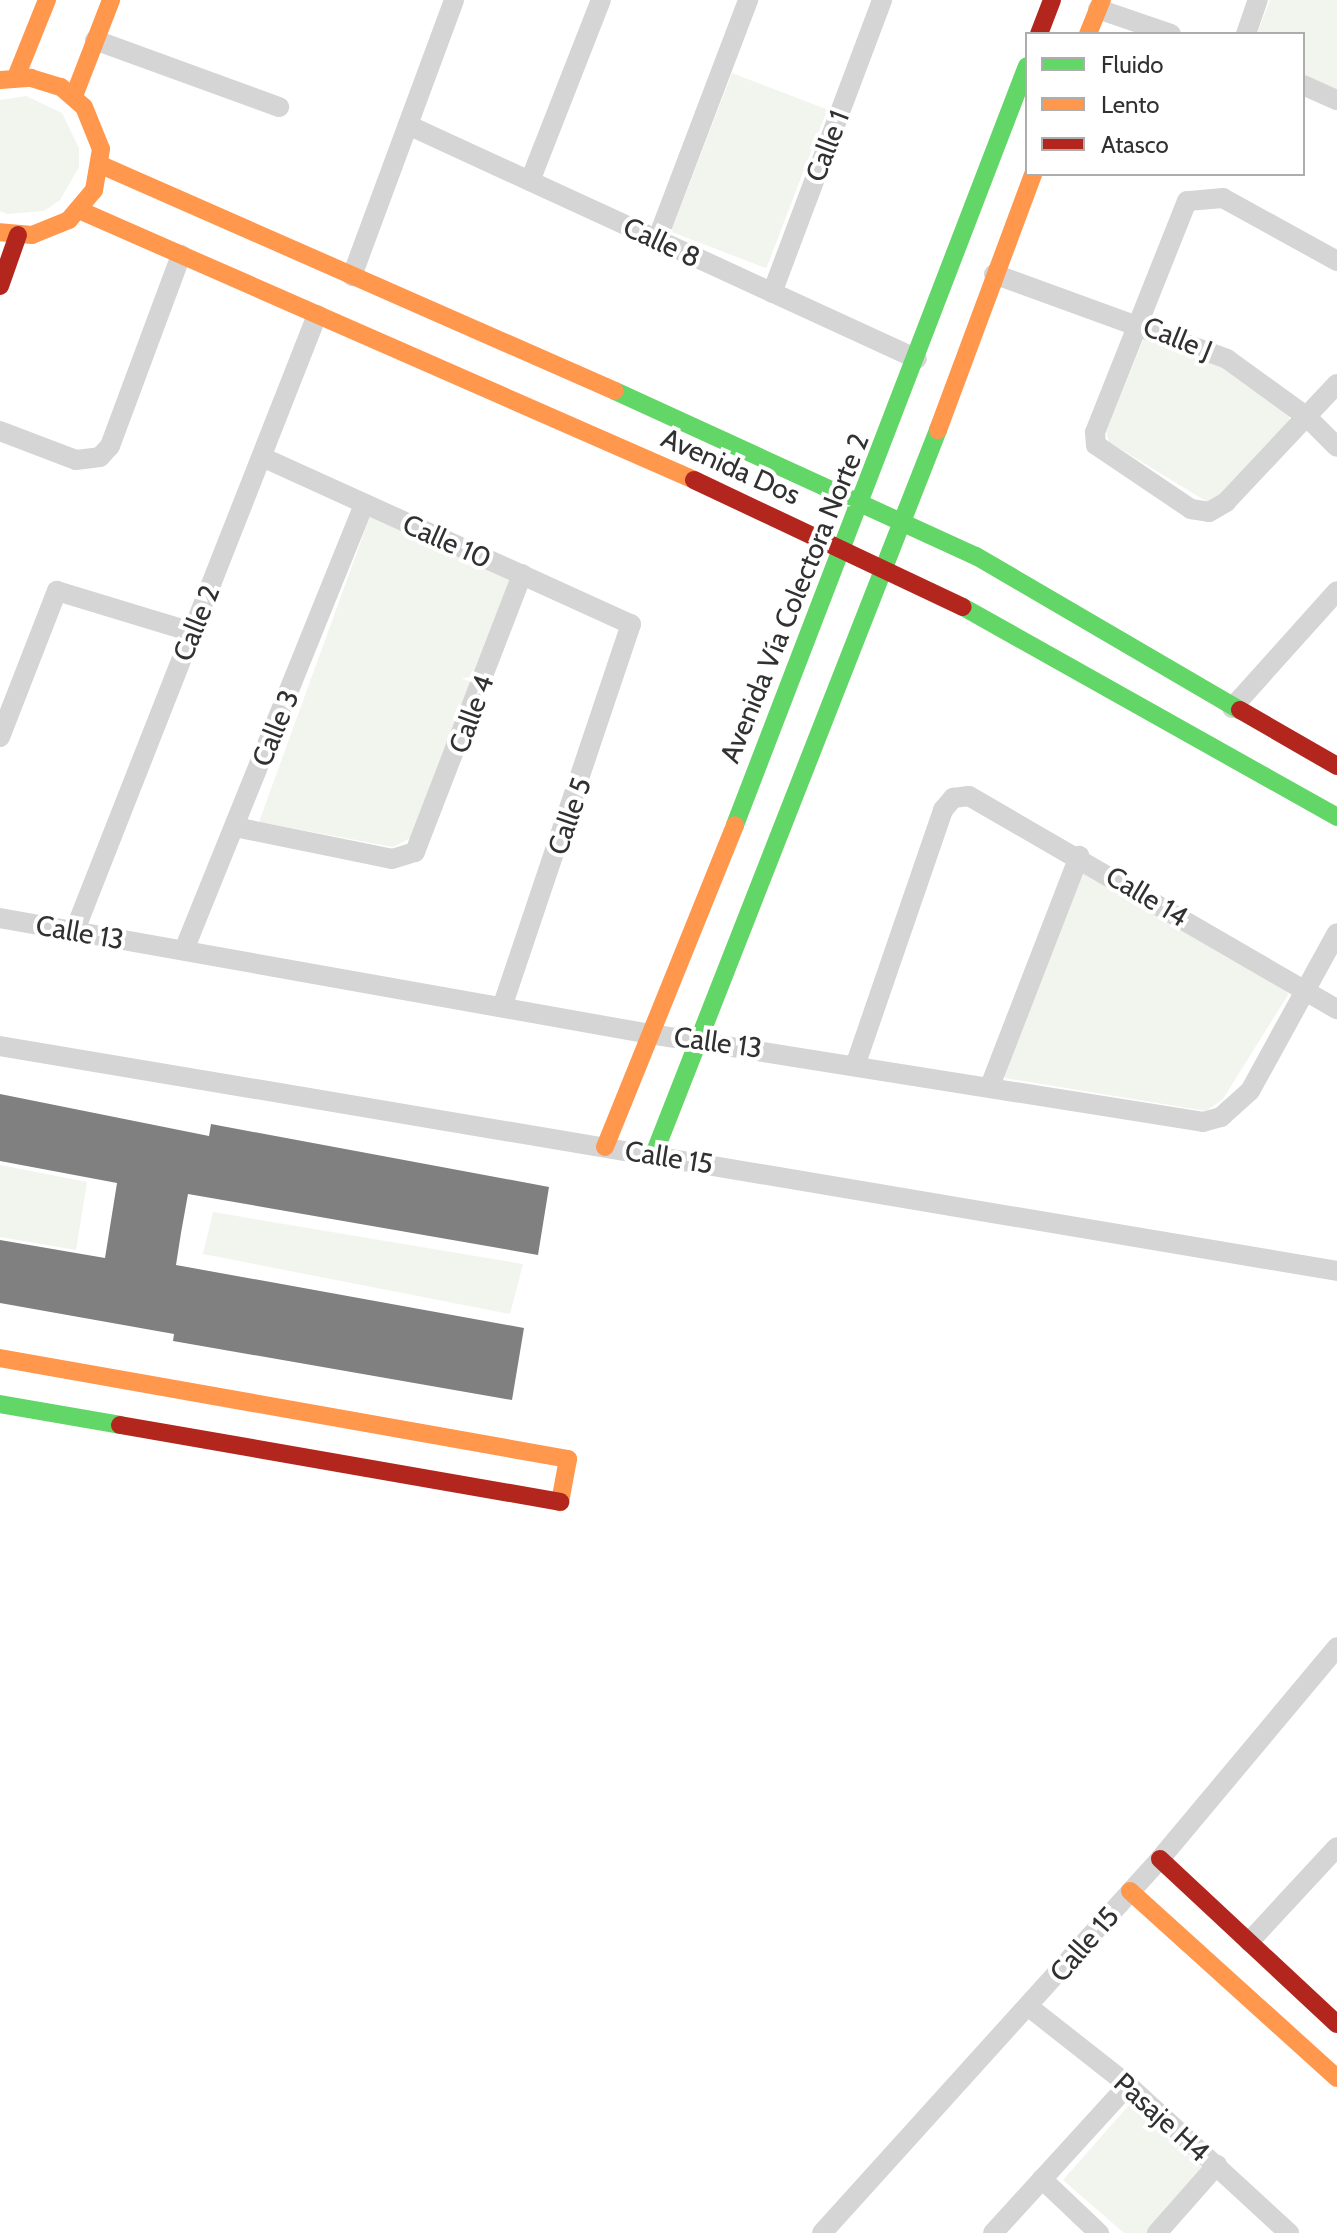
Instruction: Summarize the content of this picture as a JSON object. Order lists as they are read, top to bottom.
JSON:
{
  "streets": {
    "street": [
      "Calle 1",
      "Calle 8",
      "Calle J",
      "Avenida Dos",
      "Calle 10",
      "Avenida Vía Colectora Norte 2",
      "Calle 2",
      "Calle 4",
      "Calle 3",
      "Calle 5",
      "Calle 14",
      "Calle 13",
      "Calle 15",
      "Pasaje H4"
    ]
  },
  "crossings": [
    ["Calle 1", "Calle 8"],
    ["Calle 8", "Avenida Vía Colectora Norte 2"],
    ["Avenida Dos", "Avenida Vía Colectora Norte 2"],
    ["Avenida Dos", "Calle 2"],
    ["Calle 10", "Calle 2"],
    ["Calle 10", "Calle 4"],
    ["Calle 10", "Calle 3"],
    ["Calle 10", "Calle 5"],
    ["Avenida Vía Colectora Norte 2", "Calle 13"],
    ["Avenida Vía Colectora Norte 2", "Calle 15"],
    ["Calle 2", "Calle 13"],
    ["Calle 4", "Calle 3"],
    ["Calle 3", "Calle 13"],
    ["Calle 5", "Calle 13"],
    ["Calle 14", "Calle 13"],
    ["Calle 15", "Pasaje H4"]
  ],
  "legend": ["Fluido", "Lento", "Atasco"]
}
